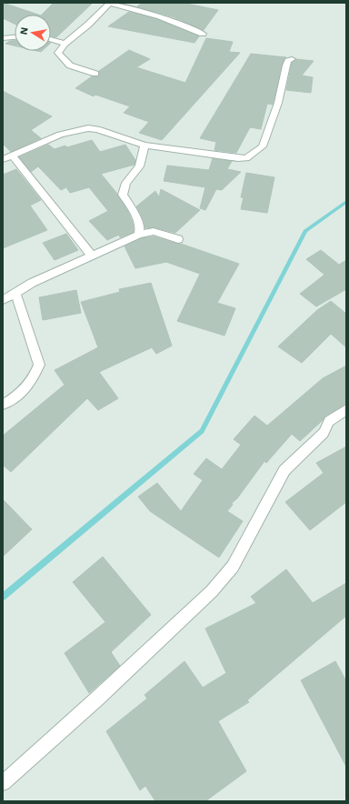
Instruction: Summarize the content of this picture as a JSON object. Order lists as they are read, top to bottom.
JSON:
{
  "north": "left"
}
